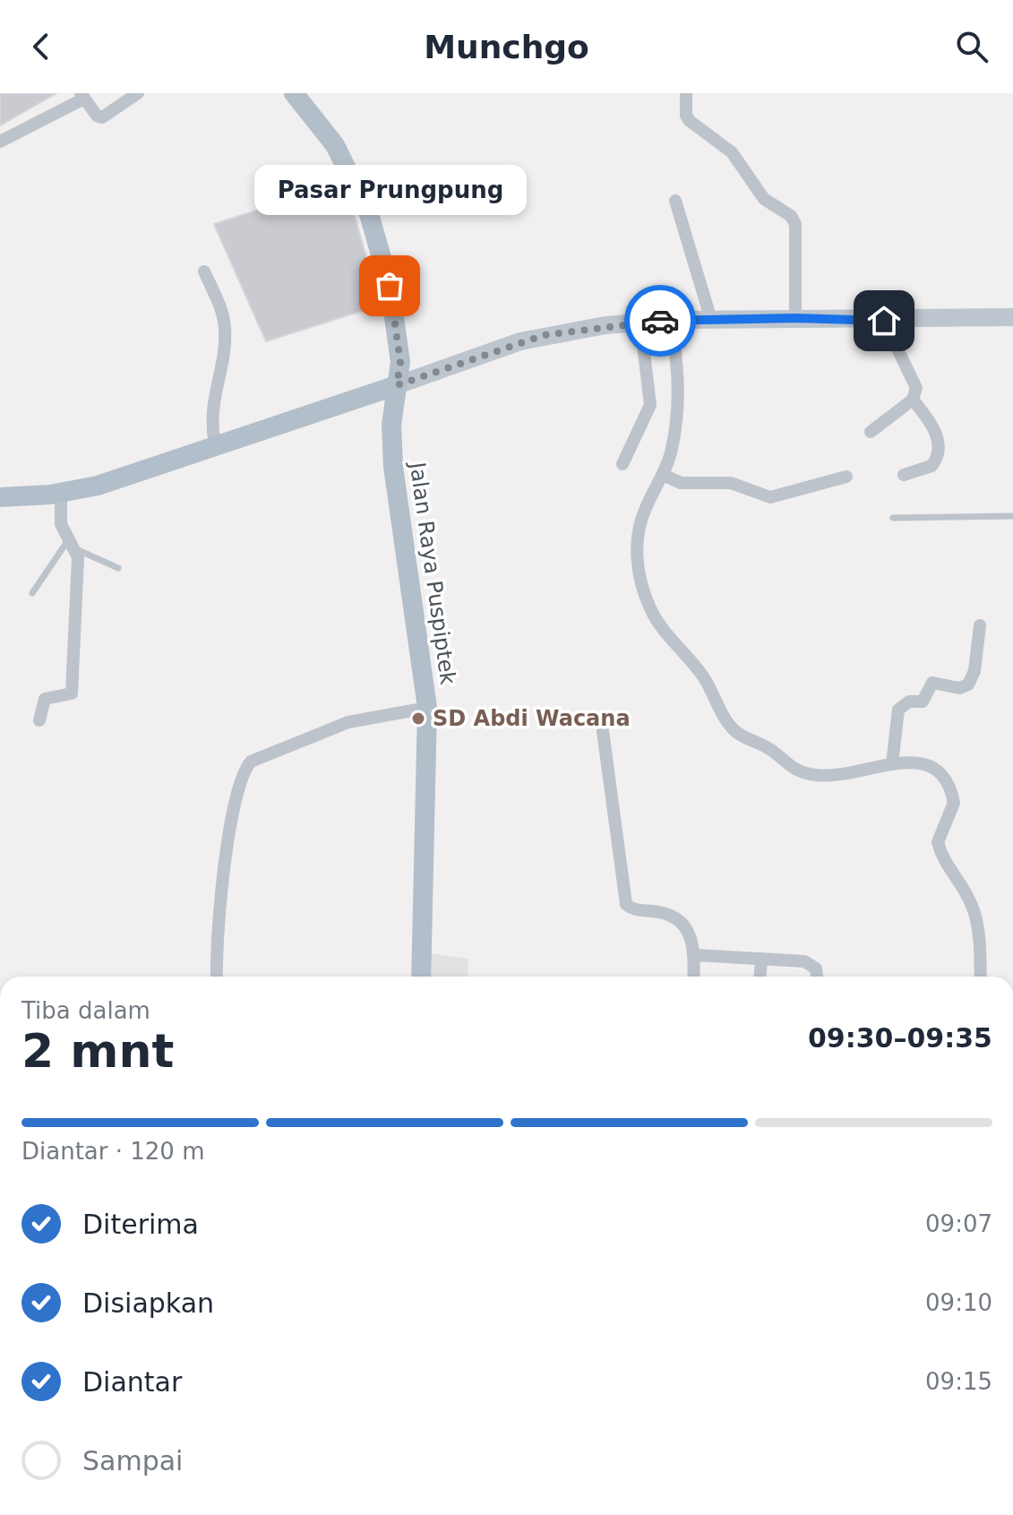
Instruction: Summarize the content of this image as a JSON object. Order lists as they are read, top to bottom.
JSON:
{
  "streets": {
    "main road": ["Jalan Raya Puspiptek"]
  },
  "places": ["Pasar Prungpung", "SD Abdi Wacana"],
  "page": {
    "header": "Munchgo",
    "bubble": "Pasar Prungpung",
    "heading": ["2 mnt", "Tiba dalam", "09:30–09:35"],
    "bar": "Diantar · 120 m",
    "list": [
      ["Diterima", "09:07"],
      ["Disiapkan", "09:10"],
      ["Diantar", "09:15"],
      "Sampai"
    ]
  }
}
